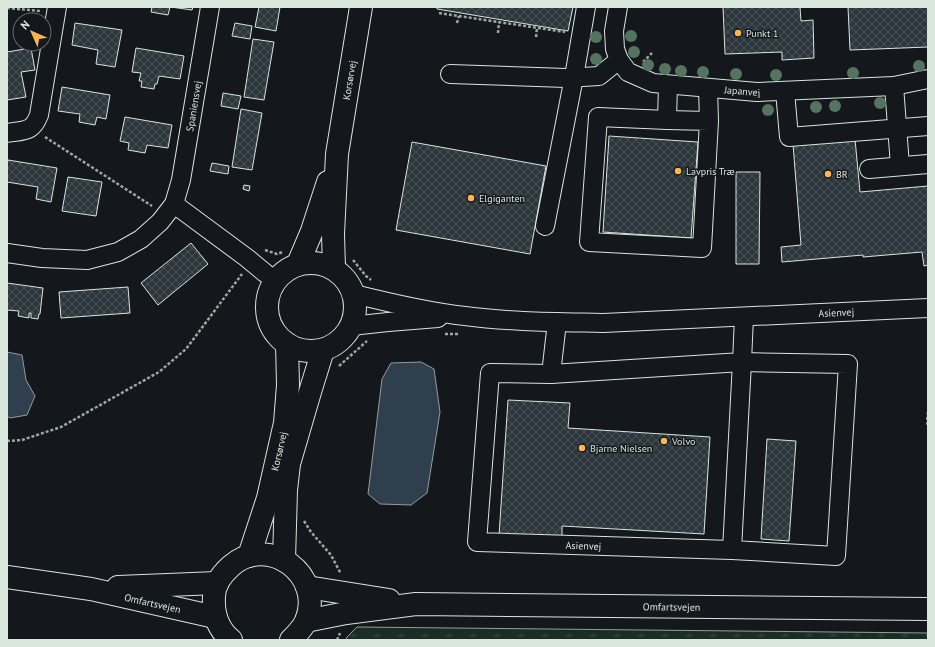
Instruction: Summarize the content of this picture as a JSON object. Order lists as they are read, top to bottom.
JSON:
{
  "streets": {
    "main road": ["Korsørvej", "Omfartsvejen"],
    "street": ["Japanvej", "Spaniensvej", "Asienvej"]
  },
  "crossings": [
    ["Korsørvej", "Asienvej"]
  ],
  "places": [
    "Punkt 1",
    "Lavpris Træ",
    "BR",
    "Elgiganten",
    "Volvo",
    "Bjarne Nielsen"
  ],
  "north": "top left"
}
